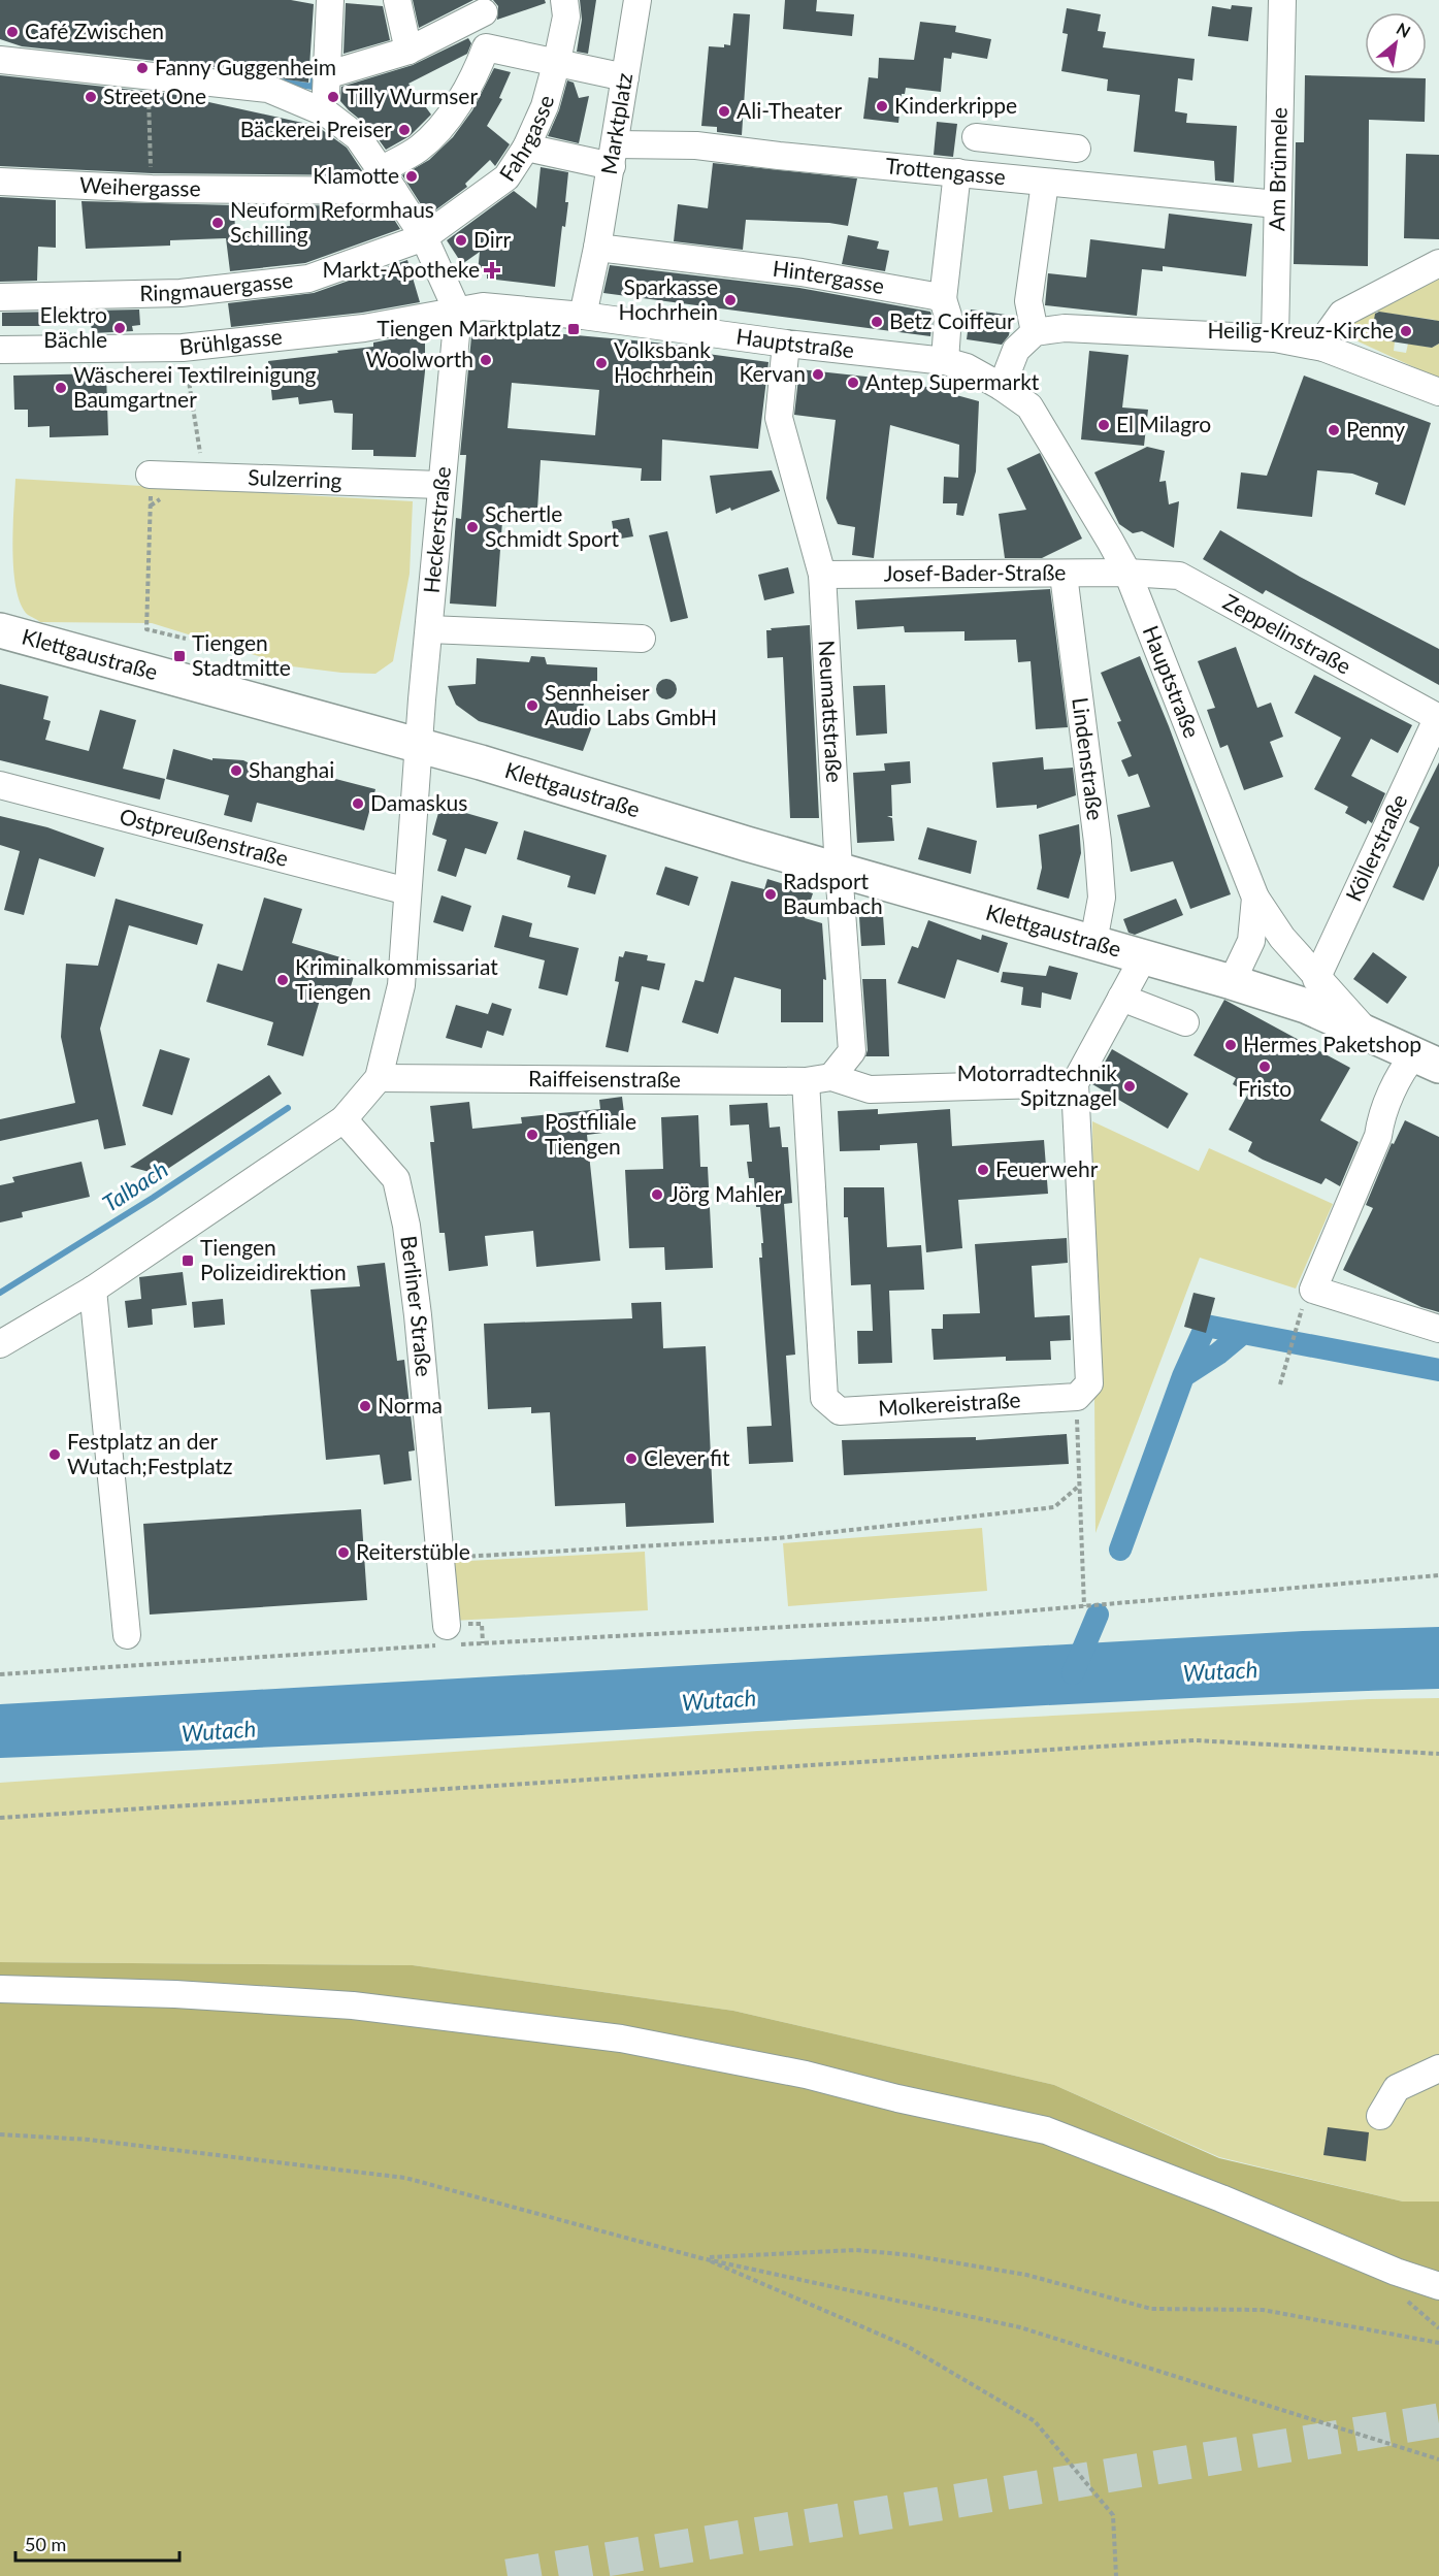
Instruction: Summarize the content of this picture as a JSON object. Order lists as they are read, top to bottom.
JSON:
{
  "streets": {
    "main road": ["Klettgaustraße"],
    "street": [
      "Marktplatz",
      "Fahrgasse",
      "Am Brünnele",
      "Trottengasse",
      "Weihergasse",
      "Hintergasse",
      "Ringmauergasse",
      "Brühlgasse",
      "Hauptstraße",
      "Sulzerring",
      "Heckerstraße",
      "Josef-Bader-Straße",
      "Zeppelinstraße",
      "Neumattstraße",
      "Lindenstraße",
      "Ostpreußenstraße",
      "Köllerstraße",
      "Raiffeisenstraße",
      "Berliner Straße",
      "Molkereistraße"
    ]
  },
  "crossings": [
    ["Marktplatz", "Trottengasse"],
    ["Marktplatz", "Hintergasse"],
    ["Marktplatz", "Hauptstraße"],
    ["Fahrgasse", "Trottengasse"],
    ["Fahrgasse", "Ringmauergasse"],
    ["Am Brünnele", "Trottengasse"],
    ["Brühlgasse", "Hauptstraße"],
    ["Brühlgasse", "Heckerstraße"],
    ["Hauptstraße", "Heckerstraße"],
    ["Hauptstraße", "Josef-Bader-Straße"],
    ["Hauptstraße", "Zeppelinstraße"],
    ["Hauptstraße", "Klettgaustraße"],
    ["Hauptstraße", "Neumattstraße"],
    ["Sulzerring", "Heckerstraße"],
    ["Heckerstraße", "Klettgaustraße"],
    ["Josef-Bader-Straße", "Zeppelinstraße"],
    ["Josef-Bader-Straße", "Neumattstraße"],
    ["Josef-Bader-Straße", "Lindenstraße"],
    ["Zeppelinstraße", "Köllerstraße"],
    ["Klettgaustraße", "Neumattstraße"],
    ["Klettgaustraße", "Lindenstraße"],
    ["Neumattstraße", "Raiffeisenstraße"],
    ["Raiffeisenstraße", "Molkereistraße"]
  ],
  "water": ["Talbach", "Wutach"],
  "places": {
    "other": [
      "Café Zwischen",
      "Fanny Guggenheim",
      "Street One",
      "Tilly Wurmser",
      "Kinderkrippe",
      "Ali-Theater",
      "Bäckerei Preiser",
      "Klamotte",
      "Neuform Reformhaus Schilling",
      "Dirr",
      "Sparkasse Hochrhein",
      "Betz Coiffeur",
      "Elektro Bächle",
      "Heilig-Kreuz-Kirche",
      "Woolworth",
      "Volksbank Hochrhein",
      "Kervan",
      "Antep Supermarkt",
      "Wäscherei Textilreinigung Baumgartner",
      "El Milagro",
      "Penny",
      "Schertle Schmidt Sport",
      "Sennheiser Audio Labs GmbH",
      "Shanghai",
      "Damaskus",
      "Radsport Baumbach",
      "Kriminalkommissariat Tiengen",
      "Hermes Paketshop",
      "Fristo",
      "Motorradtechnik Spitznagel",
      "Postfiliale Tiengen",
      "Feuerwehr",
      "Jörg Mahler",
      "Norma",
      "Festplatz an der Wutach;Festplatz",
      "Clever fit",
      "Reiterstüble"
    ],
    "health": ["Markt-Apotheke"],
    "transit": ["Tiengen Marktplatz", "Tiengen Stadtmitte", "Tiengen Polizeidirektion"]
  },
  "scale_bar": "50 m",
  "north": "top right"
}
